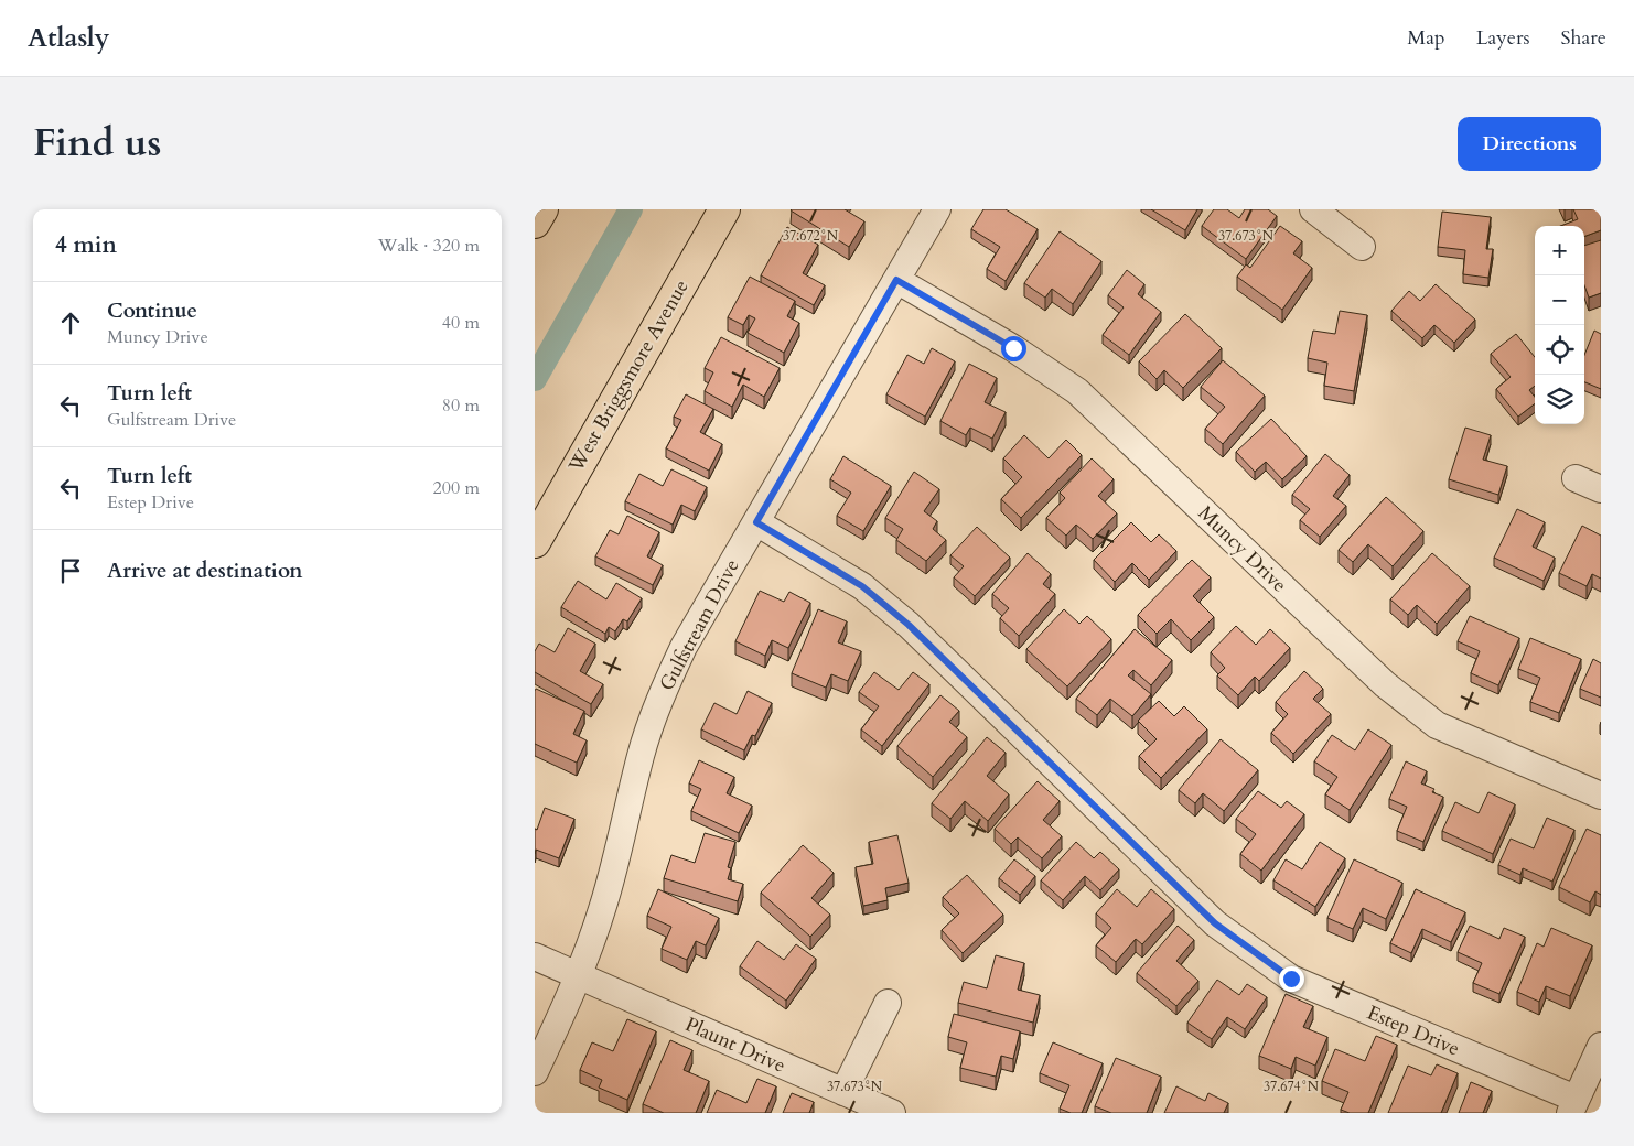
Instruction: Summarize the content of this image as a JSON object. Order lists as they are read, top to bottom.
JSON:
{
  "streets": {
    "main road": ["West Briggsmore Avenue"],
    "street": [
      "Muncy Drive",
      "Gulfstream Drive",
      "Estep Drive",
      "Plaunt Drive"
    ]
  },
  "crossings": [
    ["Muncy Drive", "Gulfstream Drive"],
    ["Gulfstream Drive", "Estep Drive"],
    ["Gulfstream Drive", "Plaunt Drive"]
  ],
  "page": {
    "header": "Atlasly",
    "nav": ["Map", "Layers", "Share"],
    "title": "Find us",
    "buttons": "Directions",
    "heading": ["4 min", "Walk · 320 m"],
    "map_buttons": ["+", "−"],
    "list": [
      ["Continue", "Muncy Drive", "40 m"],
      ["Turn left", "Gulfstream Drive", "80 m"],
      ["Turn left", "Estep Drive", "200 m"],
      "Arrive at destination"
    ]
  },
  "coordinates": ["37.673°N", "37.672°N", "37.674°N"]
}
